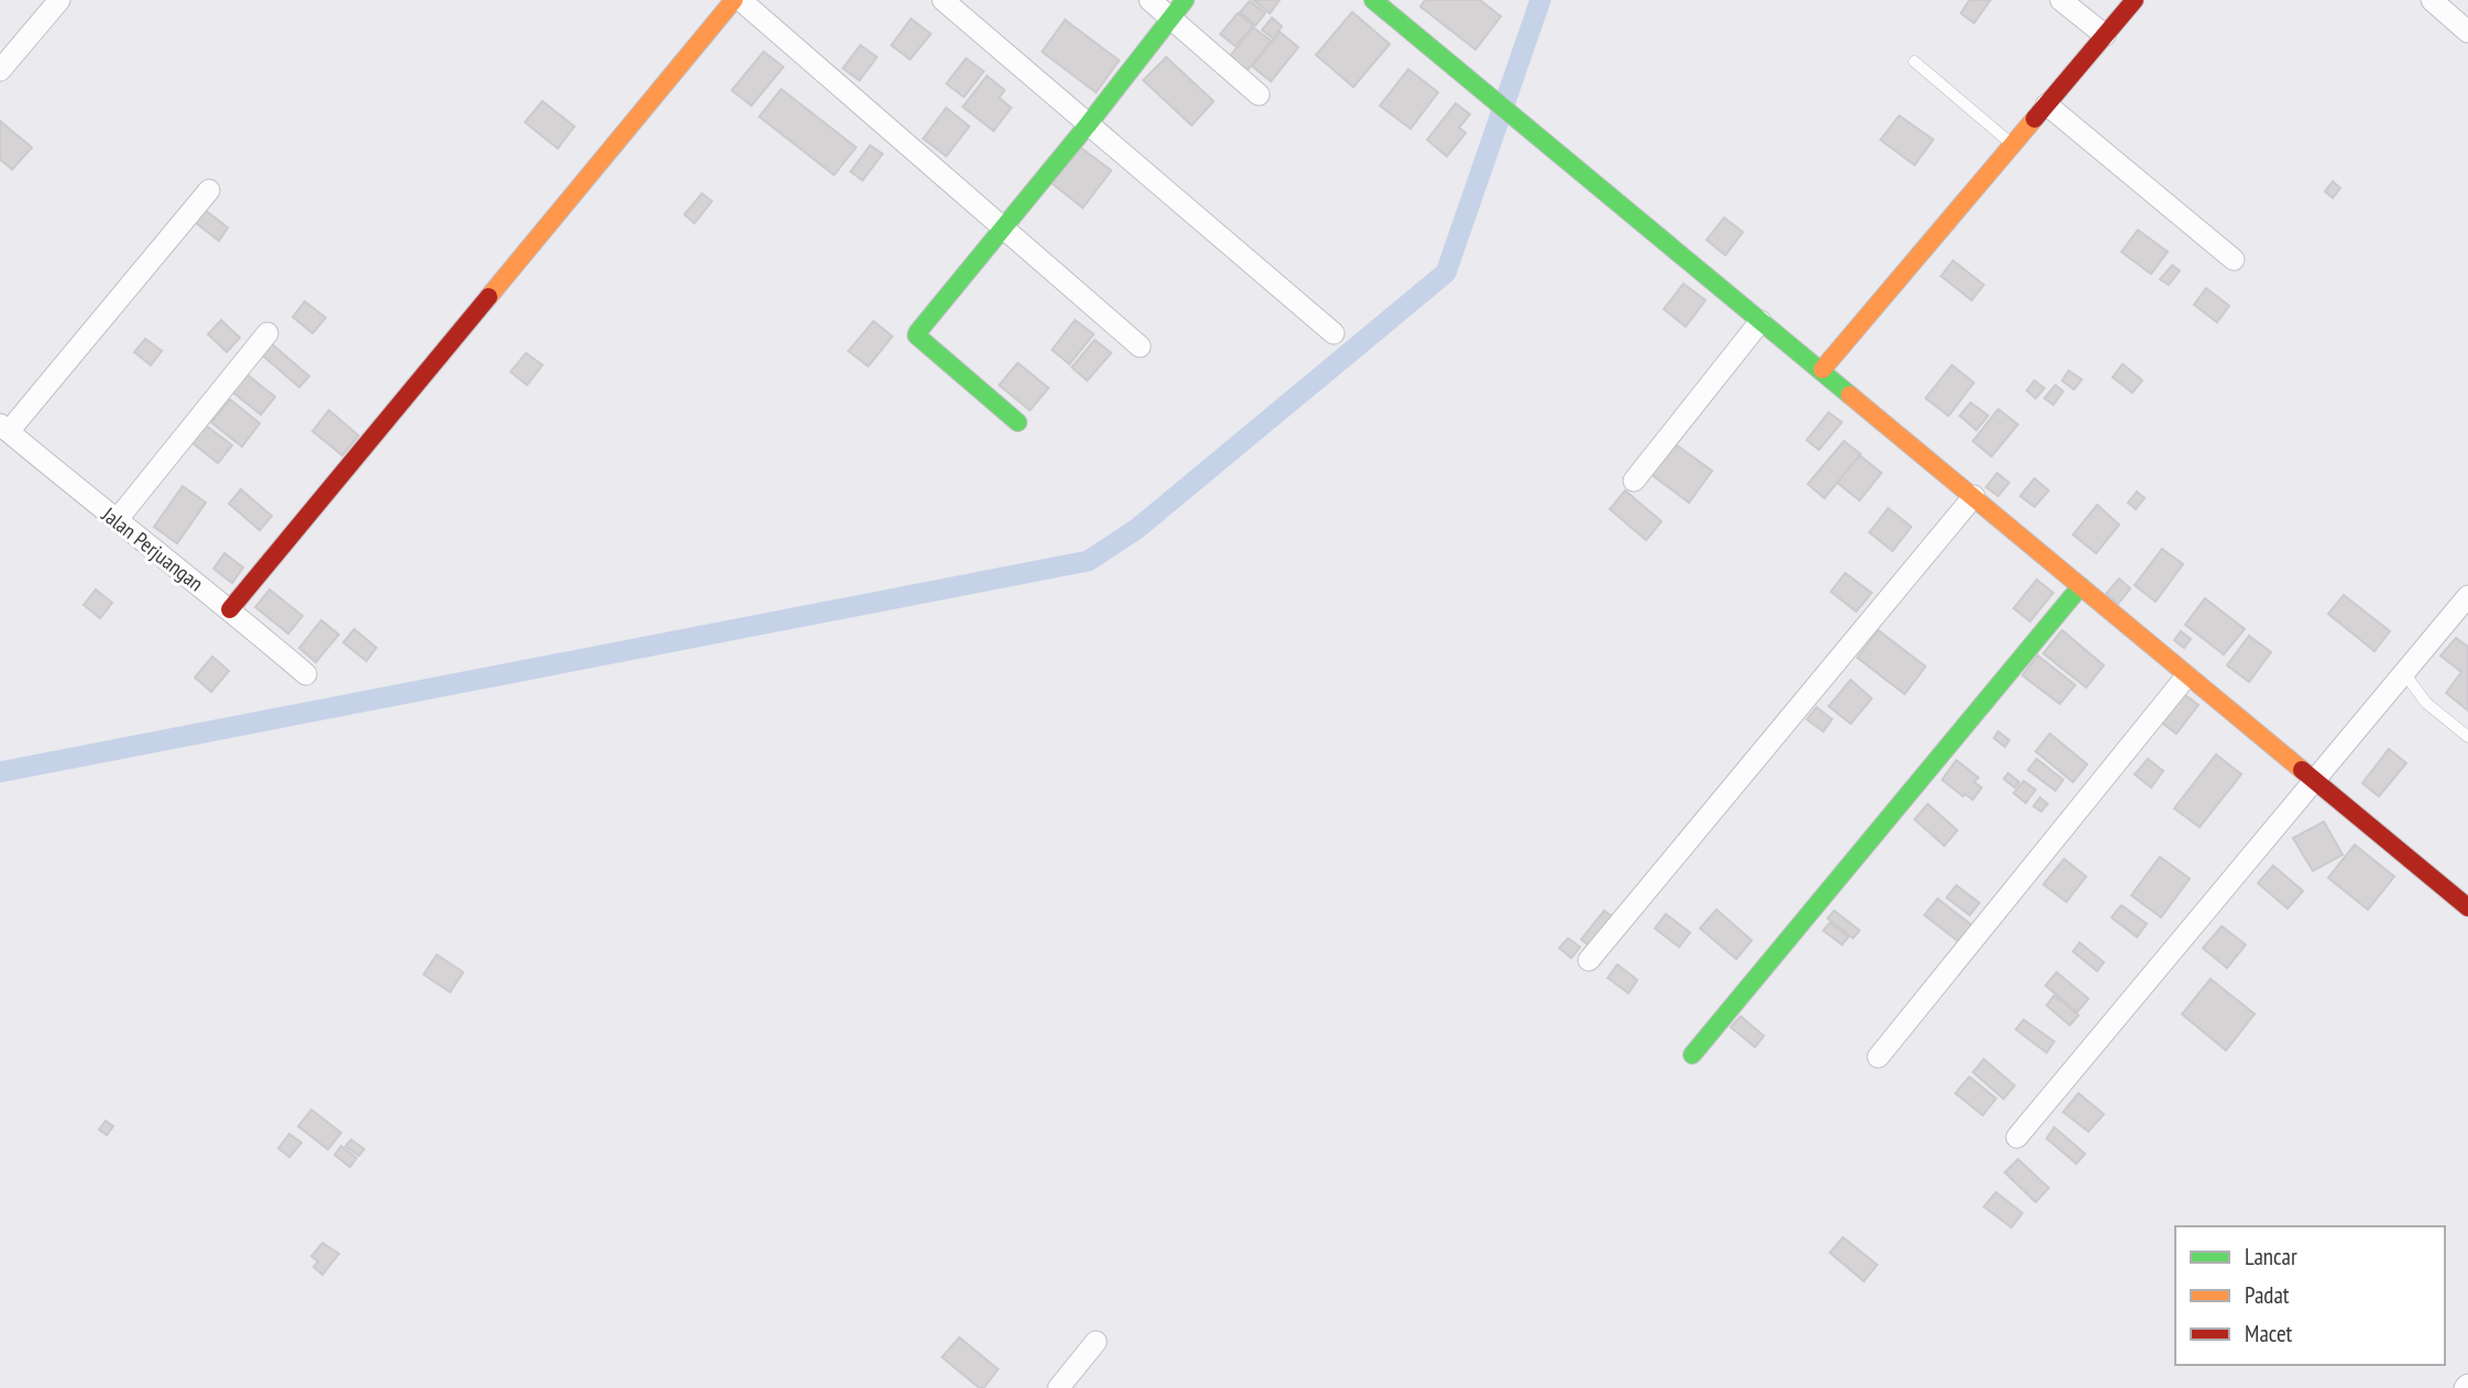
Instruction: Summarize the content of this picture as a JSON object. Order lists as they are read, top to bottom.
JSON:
{
  "streets": {
    "street": ["Jalan Perjuangan"]
  },
  "legend": ["Lancar", "Padat", "Macet"]
}
